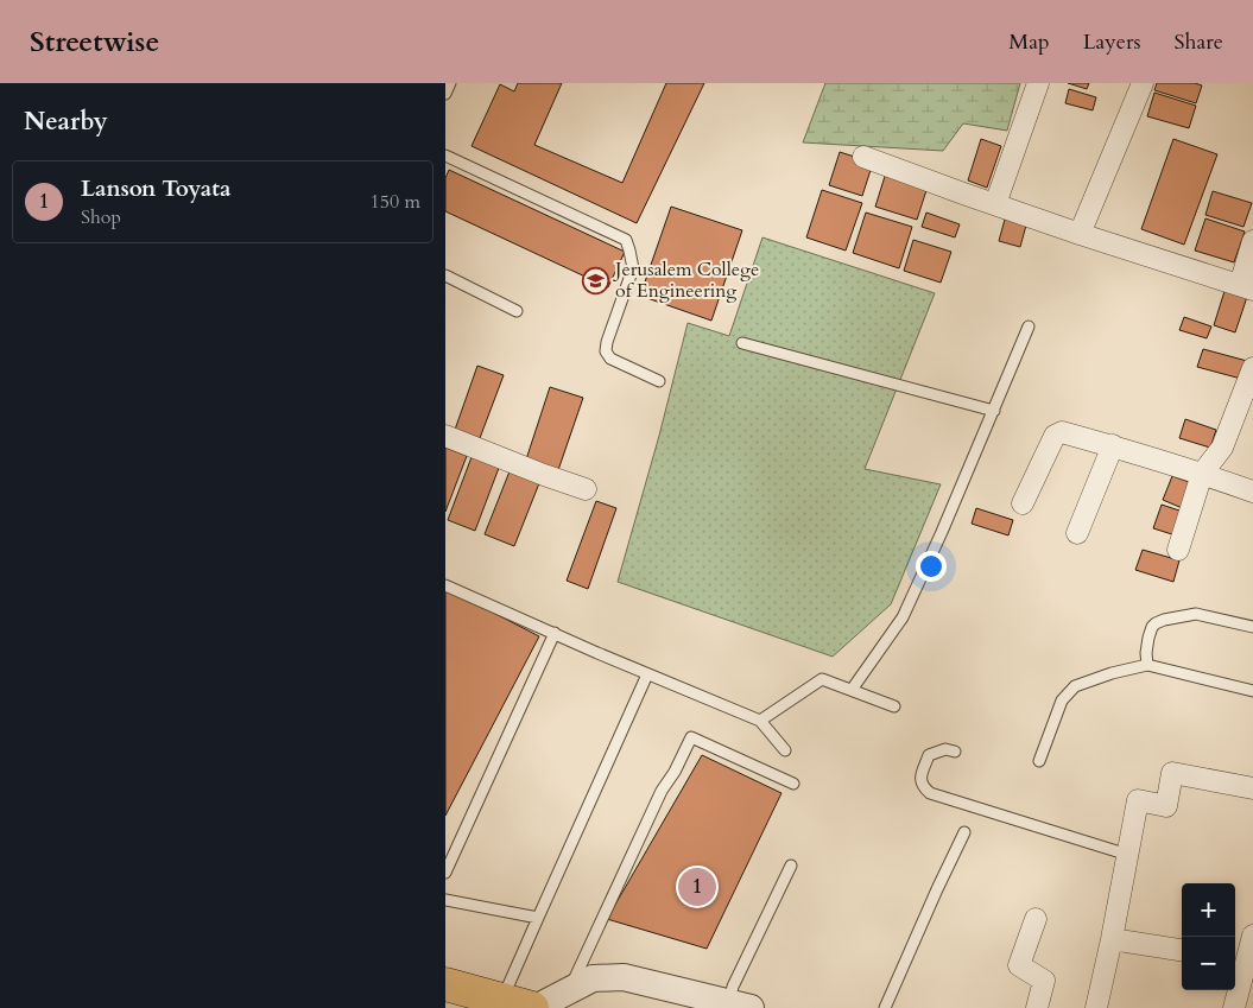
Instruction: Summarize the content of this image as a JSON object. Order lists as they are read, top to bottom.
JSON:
{
  "places": {
    "school or university": ["Jerusalem College of Engineering"]
  },
  "page": {
    "header": "Streetwise",
    "nav": ["Map", "Layers", "Share"],
    "heading": "Nearby",
    "list": [
      {
        "mark": "1",
        "name": "Lanson Toyata",
        "note": "Shop",
        "value": "150 m"
      }
    ],
    "pins": "1",
    "map_buttons": ["+", "−"]
  }
}
